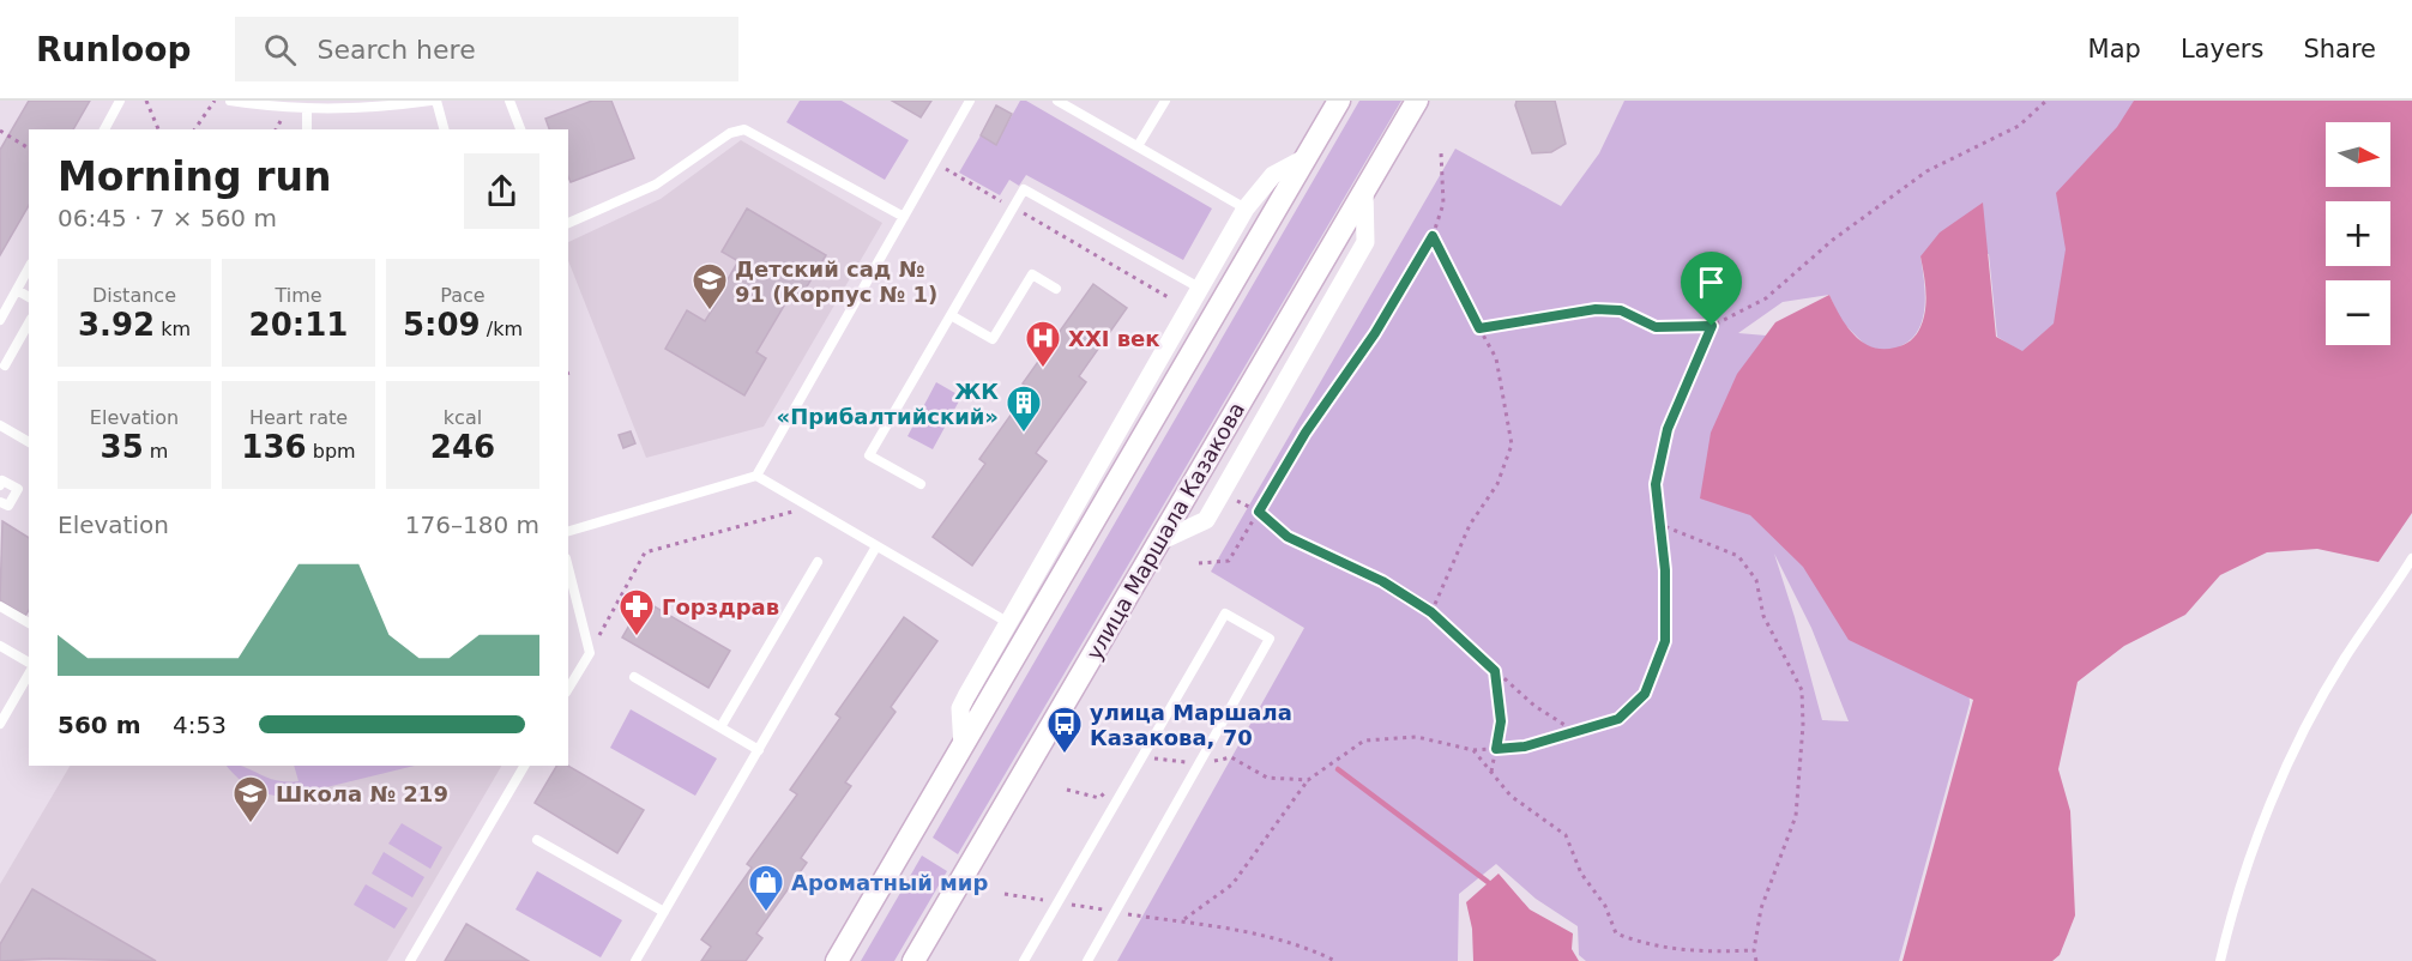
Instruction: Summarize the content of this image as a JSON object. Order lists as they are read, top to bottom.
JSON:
{
  "streets": {
    "street": ["улица Маршала Казакова"]
  },
  "places": {
    "school or university": ["Детский сад № 91 (Корпус № 1)", "Школа № 219"],
    "hospital": ["XXI век"],
    "building": ["ЖК «Прибалтийский»"],
    "pharmacy": ["Горздрав"],
    "bus stop": ["улица Маршала Казакова, 70"],
    "shop": ["Ароматный мир"]
  },
  "north": "right",
  "page": {
    "header": "Runloop",
    "search": "Search here",
    "nav": ["Map", "Layers", "Share"],
    "map_buttons": ["+", "−"],
    "heading": ["Morning run", "06:45 · 7 × 560 m"],
    "stats": [
      ["Distance", "3.92 km"],
      ["Time", "20:11"],
      ["Pace", "5:09 /km"],
      ["Elevation", "35 m"],
      ["Heart rate", "136 bpm"],
      ["kcal", "246"]
    ],
    "chart": ["Elevation", "176–180 m"],
    "list": [
      {
        "name": "560 m",
        "note": "4:53"
      }
    ]
  }
}
